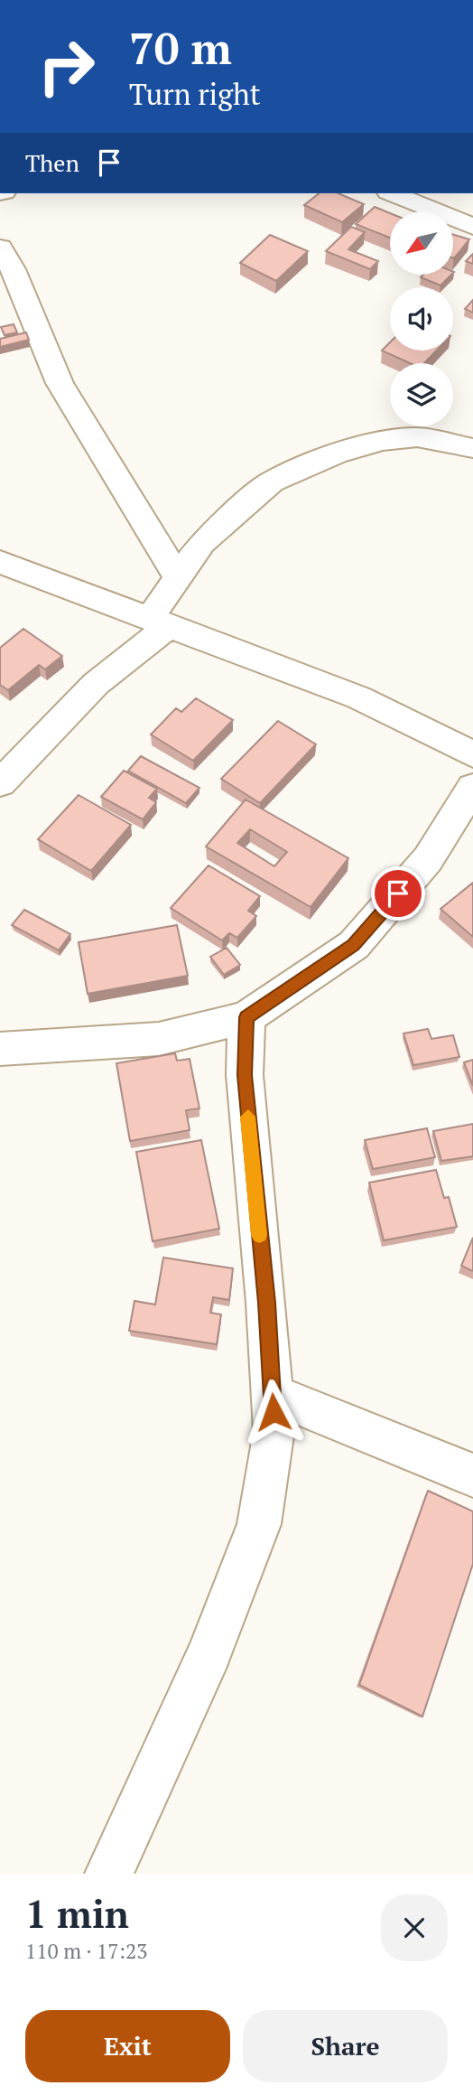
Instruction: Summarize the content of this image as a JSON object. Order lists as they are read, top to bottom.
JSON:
{
  "north": "bottom left",
  "page": {
    "turn": ["70 m", "Turn right"],
    "then": "Then",
    "heading": ["1 min", "110 m · 17:23"],
    "buttons": ["Exit", "Share"]
  }
}
